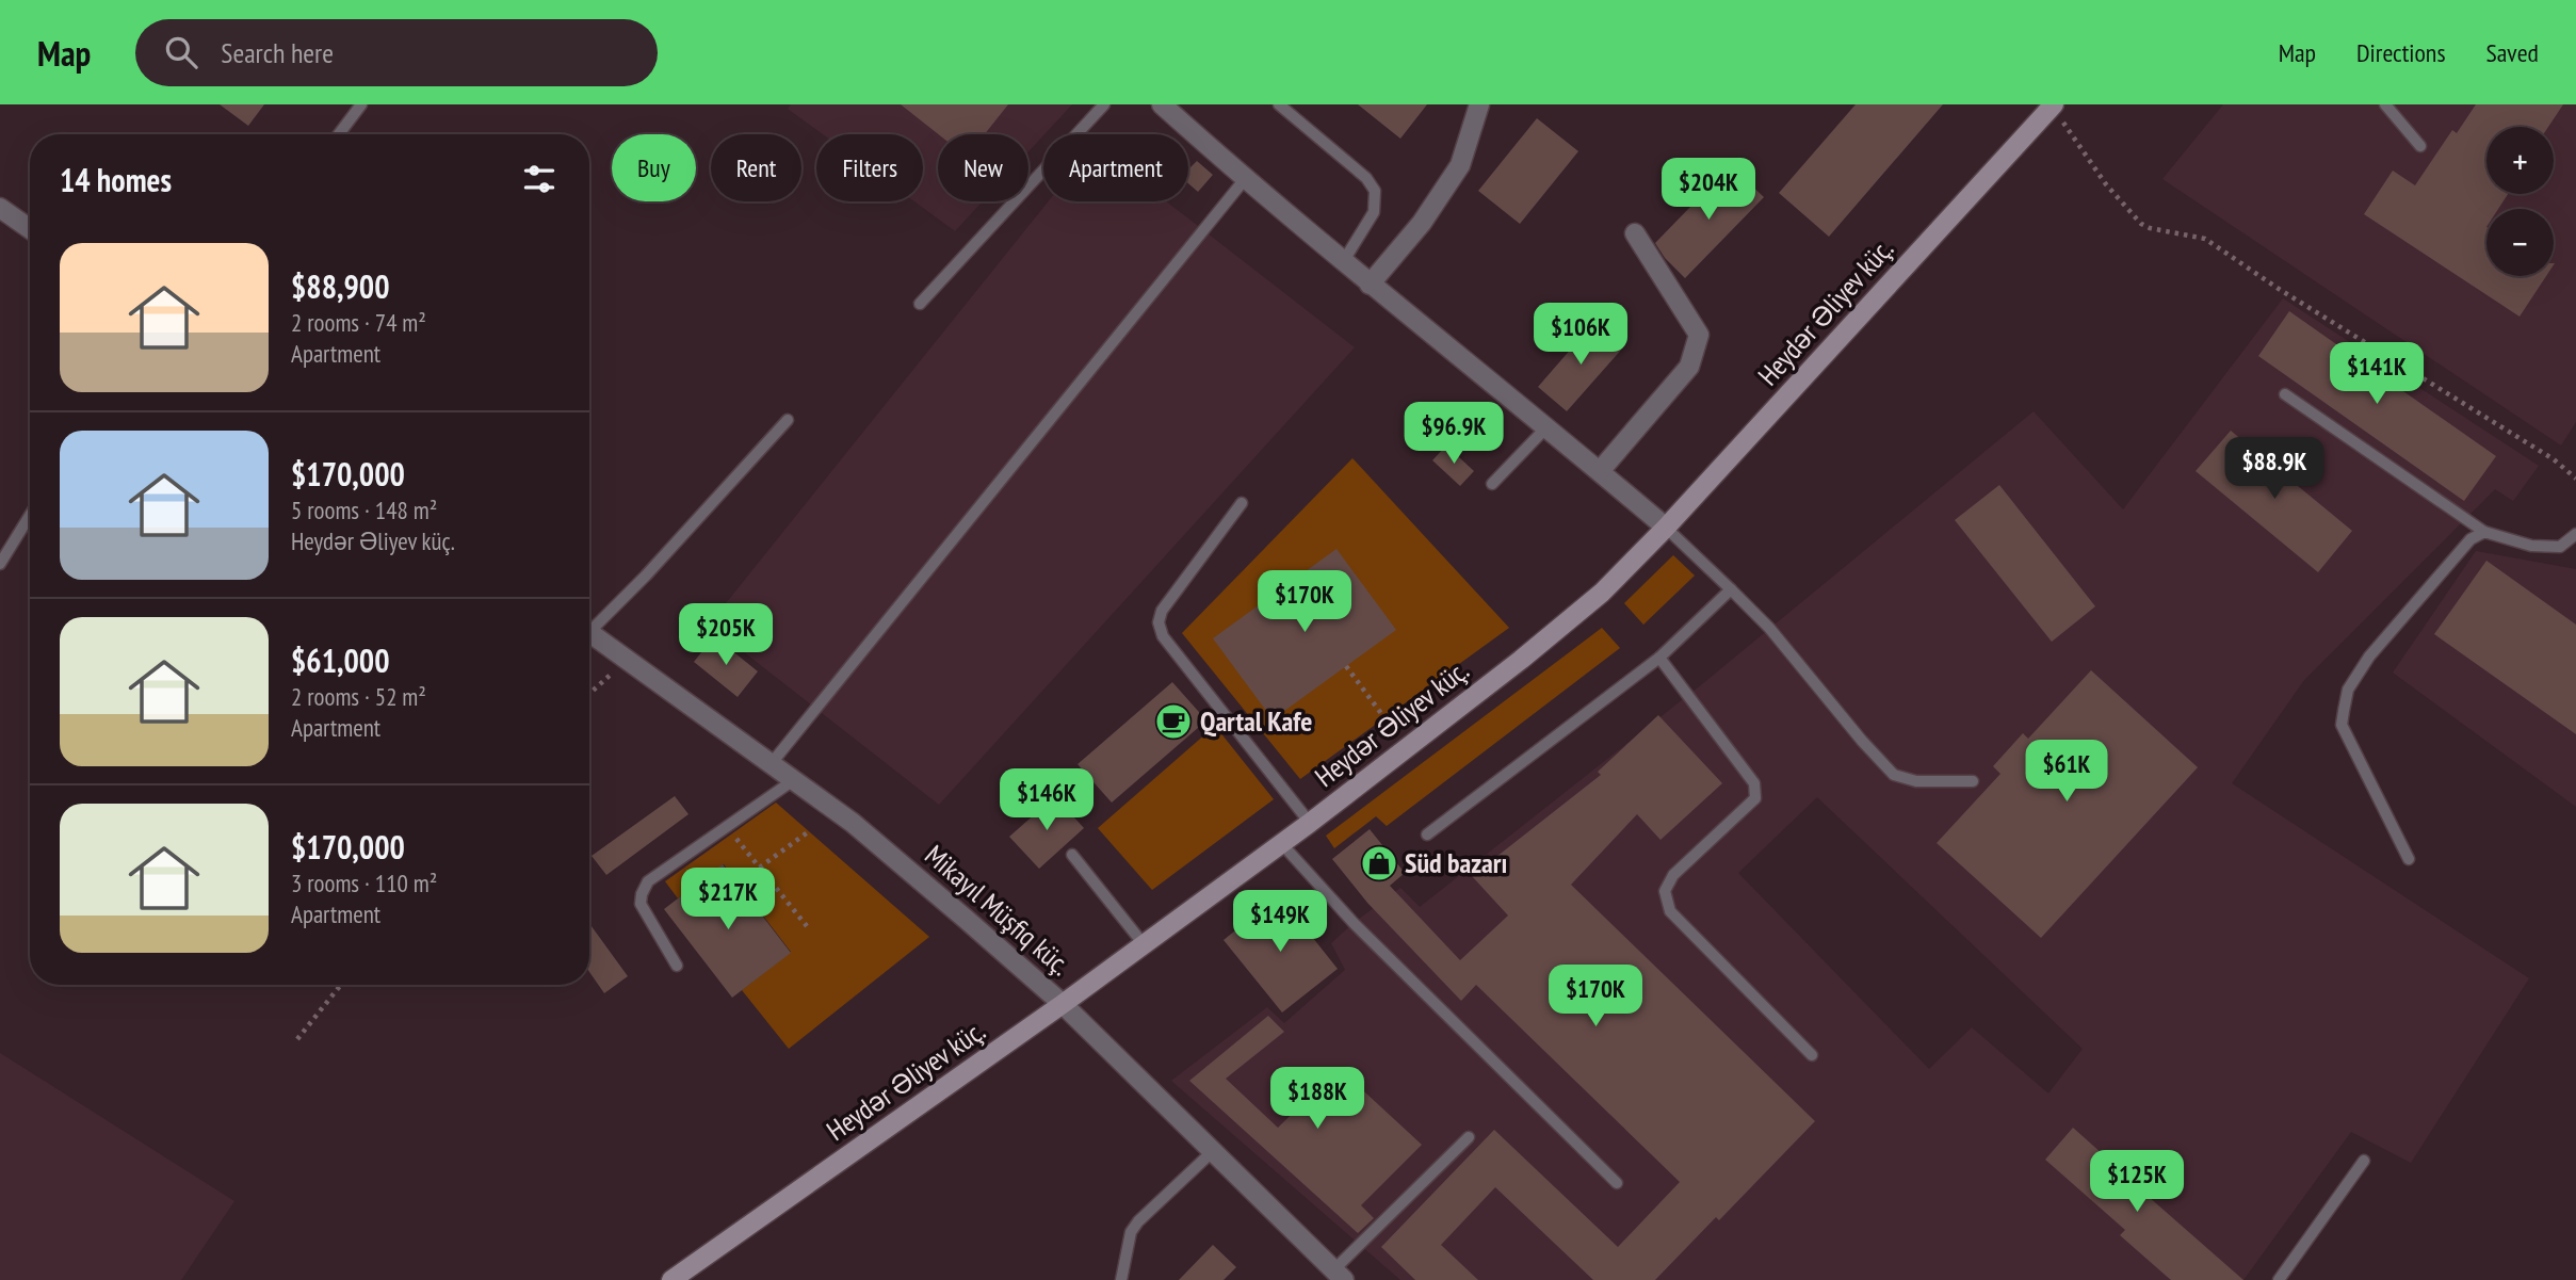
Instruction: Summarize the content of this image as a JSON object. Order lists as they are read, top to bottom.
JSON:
{
  "streets": {
    "main road": ["Heydər Əliyev küç."],
    "street": ["Mikayıl Müşfiq küç."]
  },
  "crossings": [
    ["Heydər Əliyev küç.", "Mikayıl Müşfiq küç."]
  ],
  "places": {
    "cafe": ["Qartal Kafe"],
    "shop": ["Süd bazarı"]
  },
  "page": {
    "header": "Map",
    "search": "Search here",
    "nav": ["Map", "Directions", "Saved"],
    "map_buttons": ["+", "−"],
    "chip": [
      "Buy",
      "Rent",
      "Filters",
      "New",
      "Apartment"
    ],
    "heading": "14 homes",
    "price": [
      "$204K",
      "$106K",
      "$141K",
      "$96.9K",
      "$88.9K",
      "$170K",
      "$205K",
      "$61K",
      "$146K",
      "$217K",
      "$149K",
      "$170K",
      "$188K",
      "$125K"
    ],
    "list": [
      {
        "name": "$88,900",
        "note": "2 rooms · 74 m² · Apartment"
      },
      {
        "name": "$170,000",
        "note": "5 rooms · 148 m² · Heydər Əliyev küç."
      },
      {
        "name": "$61,000",
        "note": "2 rooms · 52 m² · Apartment"
      },
      {
        "name": "$170,000",
        "note": "3 rooms · 110 m² · Apartment"
      }
    ]
  }
}
